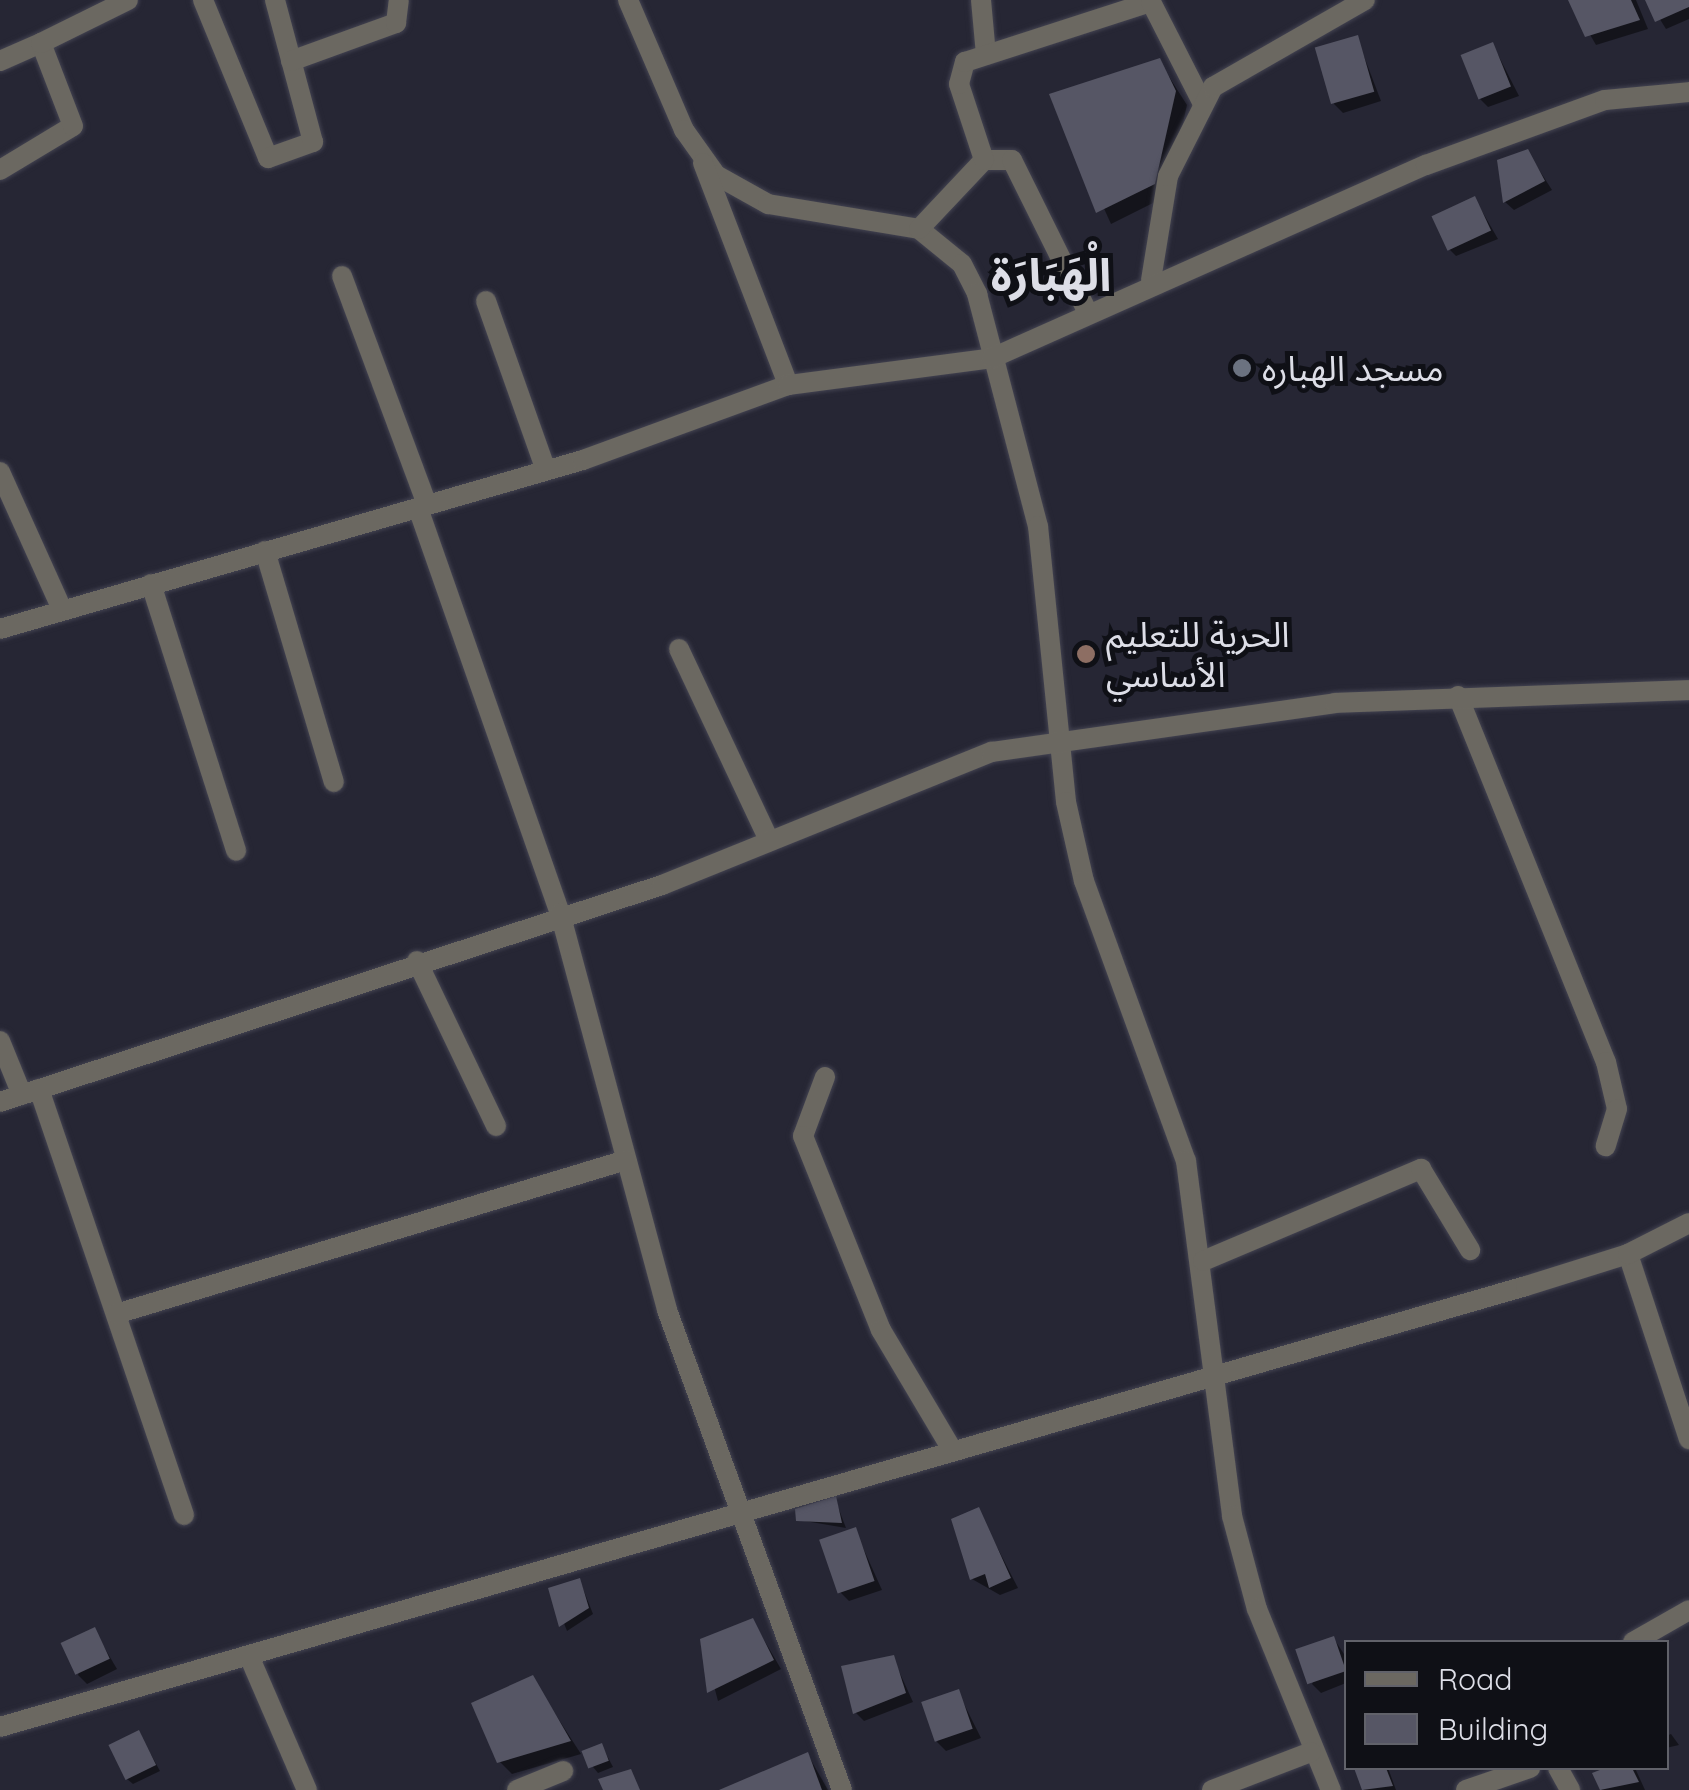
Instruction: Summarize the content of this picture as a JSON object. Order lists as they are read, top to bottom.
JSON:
{
  "districts": ["الْهَبَارَة"],
  "places": ["مسجد الهباره", "الحرية للتعليم الأساسي"],
  "legend": ["Road", "Building"]
}
